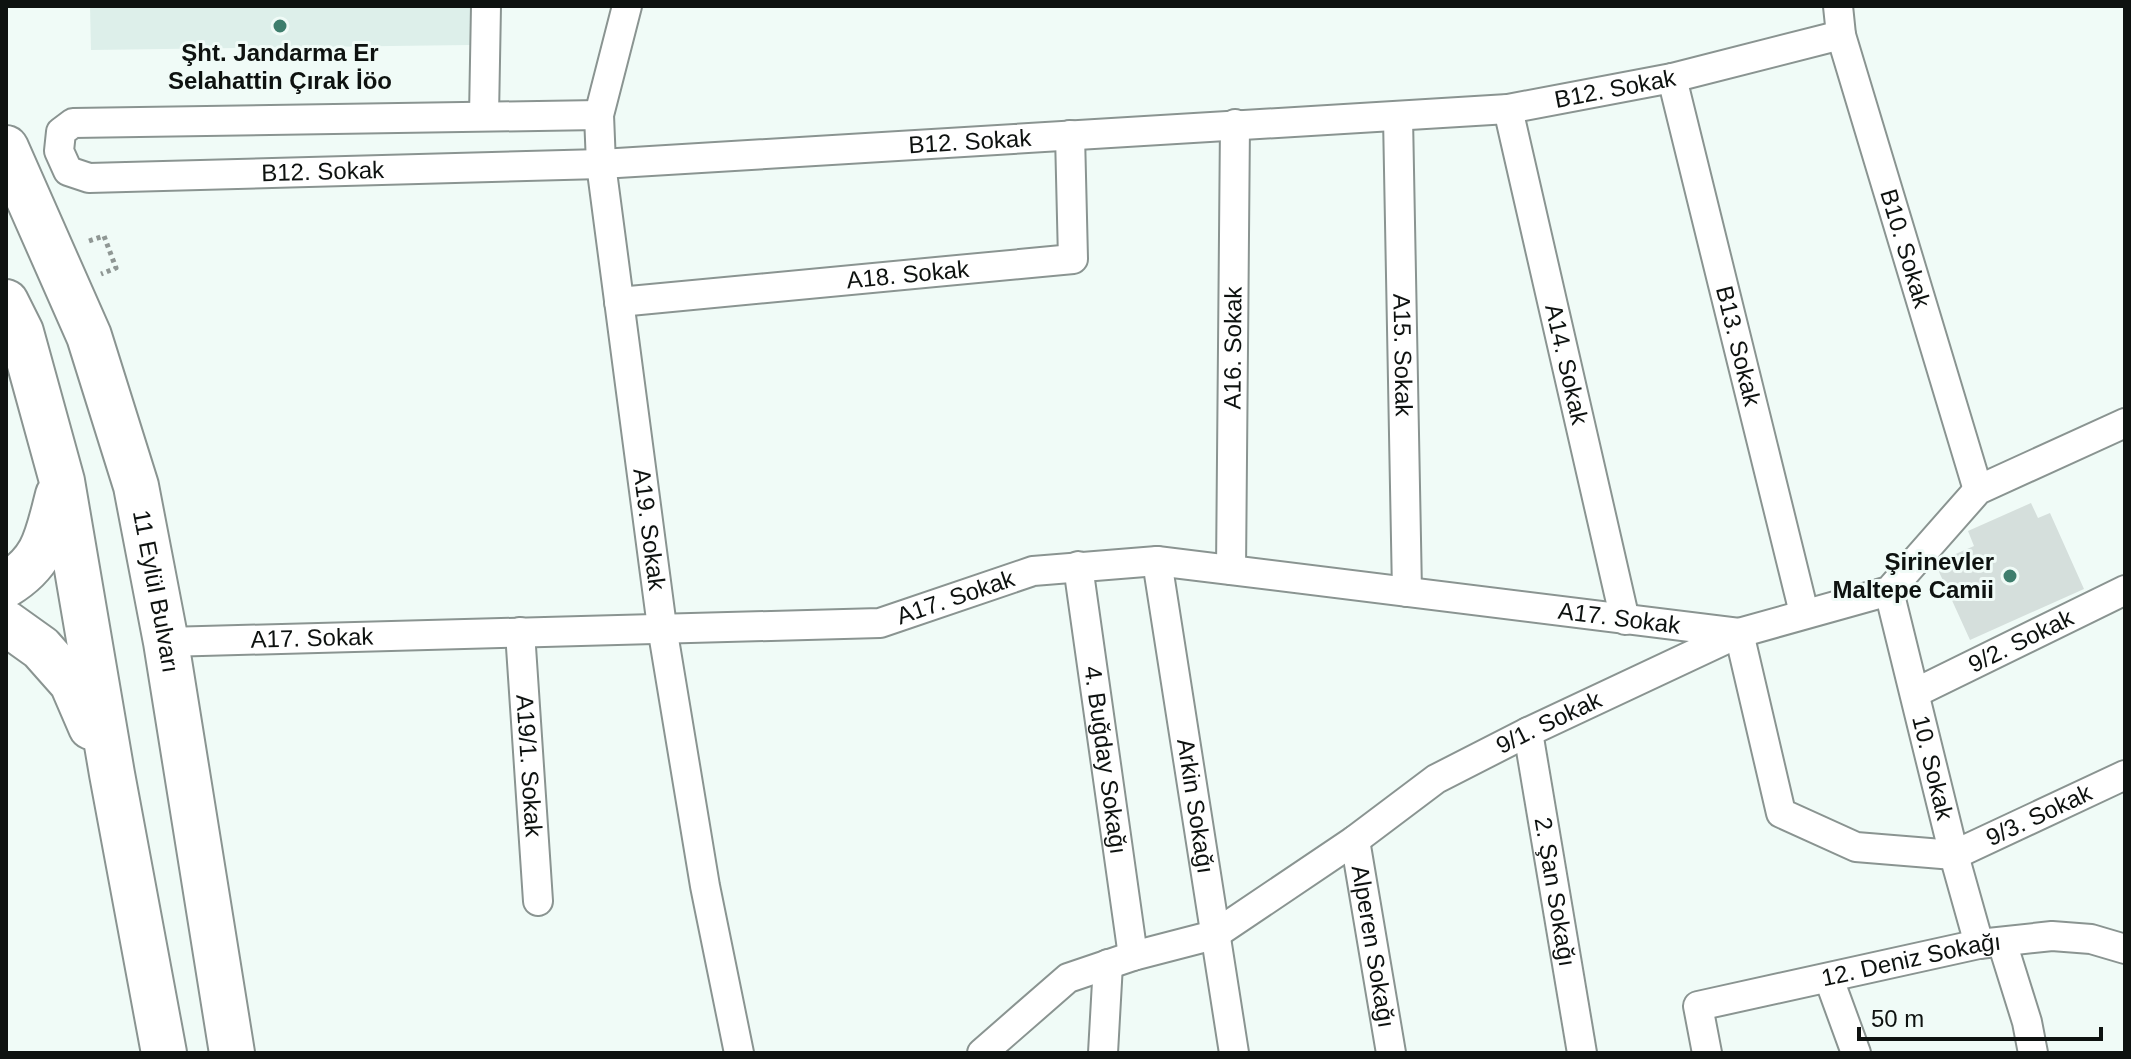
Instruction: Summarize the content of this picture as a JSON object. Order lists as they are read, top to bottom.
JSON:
{
  "streets": {
    "main road": ["11 Eylül Bulvarı"],
    "street": [
      "B12. Sokak",
      "B10. Sokak",
      "A18. Sokak",
      "B13. Sokak",
      "A16. Sokak",
      "A15. Sokak",
      "A14. Sokak",
      "A19. Sokak",
      "A17. Sokak",
      "9/2. Sokak",
      "9/1. Sokak",
      "4. Buğday Sokağı",
      "A19/1. Sokak",
      "10. Sokak",
      "Arkin Sokağı",
      "9/3. Sokak",
      "2. Şan Sokağı",
      "Alperen Sokağı",
      "12. Deniz Sokağı"
    ]
  },
  "crossings": [
    ["B12. Sokak", "B10. Sokak"],
    ["B12. Sokak", "A18. Sokak"],
    ["B12. Sokak", "B13. Sokak"],
    ["B12. Sokak", "A16. Sokak"],
    ["B12. Sokak", "A15. Sokak"],
    ["B12. Sokak", "A14. Sokak"],
    ["B12. Sokak", "A19. Sokak"],
    ["A18. Sokak", "A19. Sokak"],
    ["B13. Sokak", "9/1. Sokak"],
    ["A16. Sokak", "A17. Sokak"],
    ["A15. Sokak", "A17. Sokak"],
    ["A14. Sokak", "A17. Sokak"],
    ["A19. Sokak", "A17. Sokak"],
    ["11 Eylül Bulvarı", "A17. Sokak"],
    ["A17. Sokak", "9/1. Sokak"],
    ["A17. Sokak", "4. Buğday Sokağı"],
    ["A17. Sokak", "A19/1. Sokak"],
    ["A17. Sokak", "Arkin Sokağı"],
    ["9/2. Sokak", "10. Sokak"],
    ["9/1. Sokak", "4. Buğday Sokağı"],
    ["9/1. Sokak", "10. Sokak"],
    ["9/1. Sokak", "Arkin Sokağı"],
    ["9/1. Sokak", "2. Şan Sokağı"],
    ["9/1. Sokak", "Alperen Sokağı"],
    ["10. Sokak", "9/3. Sokak"],
    ["10. Sokak", "12. Deniz Sokağı"]
  ],
  "places": ["Şht. Jandarma Er Selahattin Çırak İöo", "Şirinevler Maltepe Camii"],
  "scale_bar": "50 m"
}
